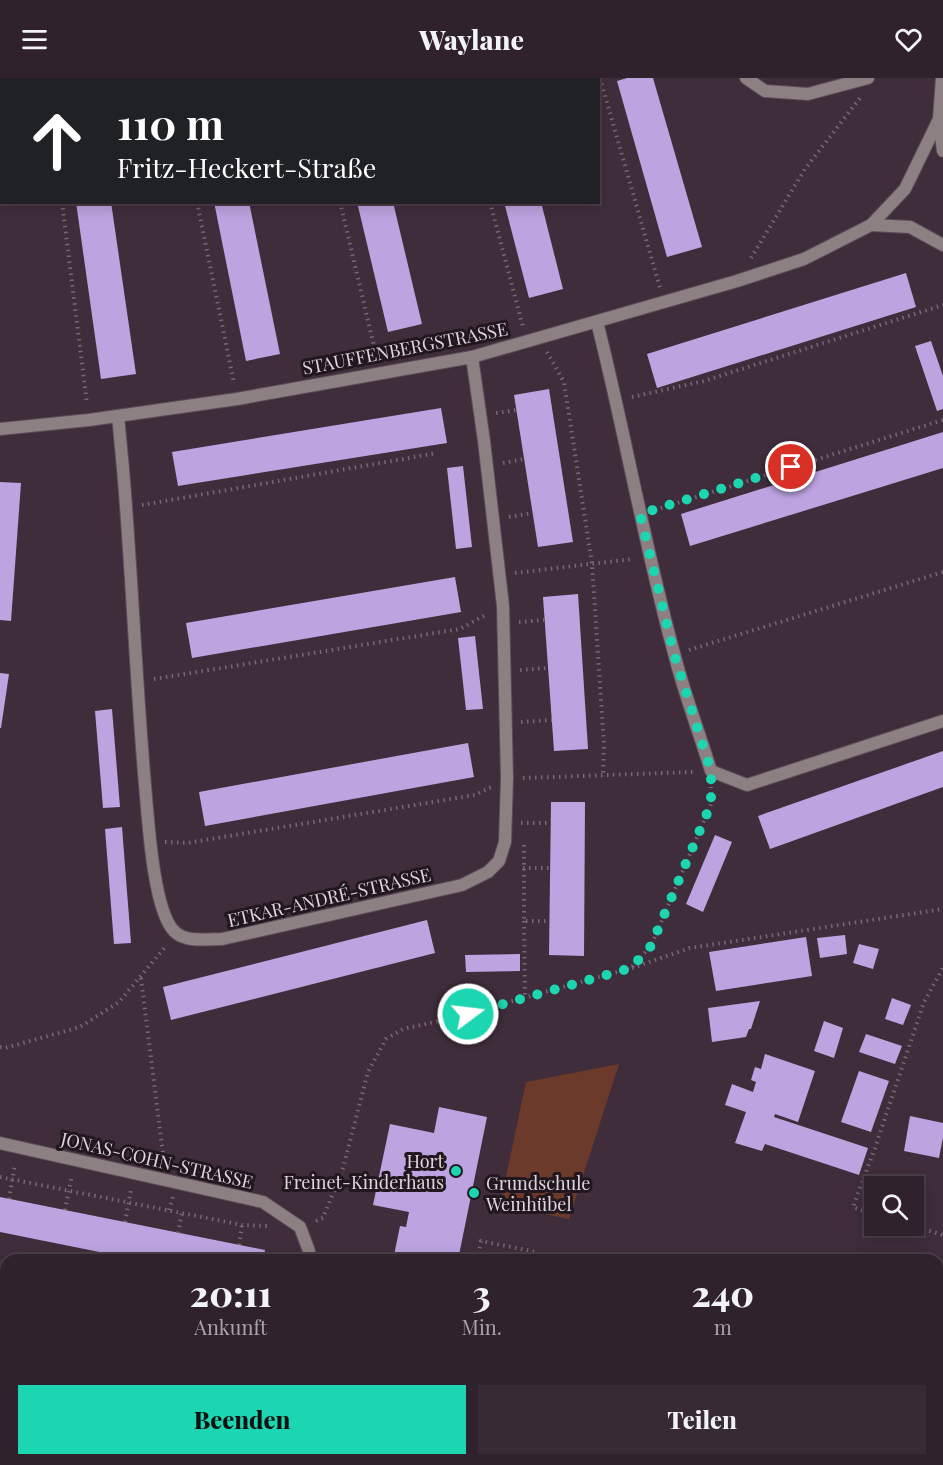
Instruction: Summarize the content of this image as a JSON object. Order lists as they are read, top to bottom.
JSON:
{
  "streets": {
    "street": ["STAUFFENBERGSTRASSE", "ETKAR-ANDRÉ-STRASSE", "JONAS-COHN-STRASSE"]
  },
  "crossings": [
    ["STAUFFENBERGSTRASSE", "ETKAR-ANDRÉ-STRASSE"]
  ],
  "places": ["Hort Freinet-Kinderhaus", "Grundschule Weinhübel"],
  "page": {
    "header": "Waylane",
    "turn": ["110 m", "Fritz-Heckert-Straße"],
    "eta": [
      "20:11",
      "Ankunft",
      "3",
      "Min.",
      "240",
      "m"
    ],
    "buttons": ["Beenden", "Teilen"]
  }
}
